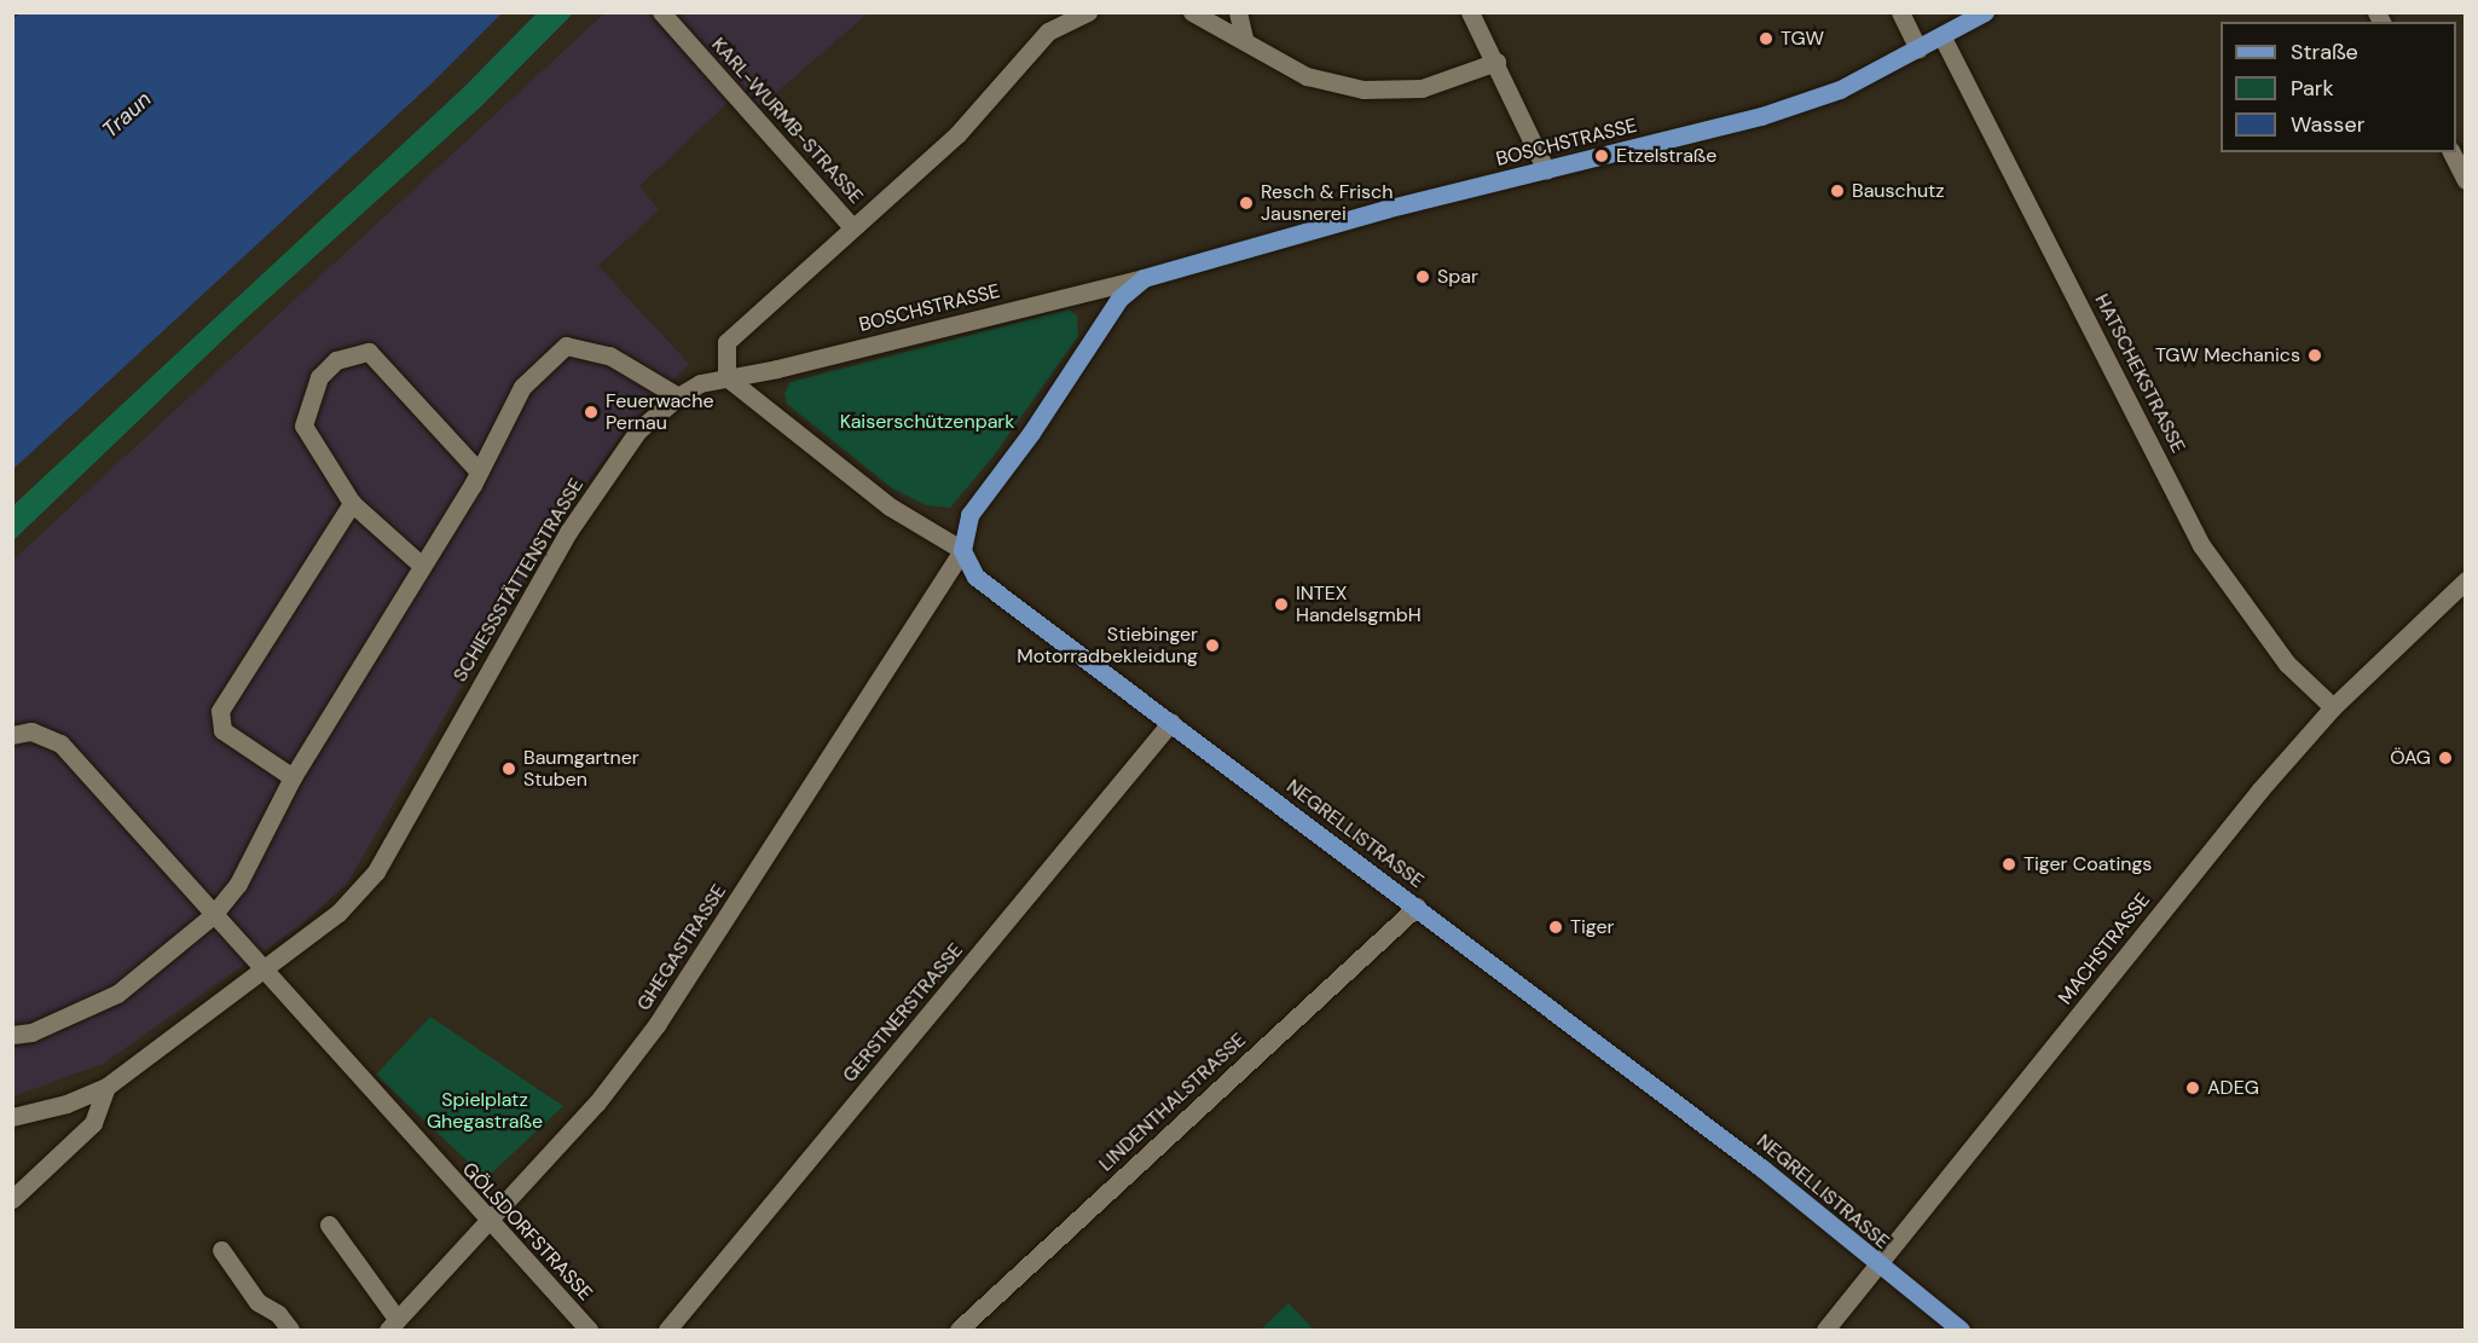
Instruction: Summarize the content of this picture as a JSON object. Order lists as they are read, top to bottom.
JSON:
{
  "streets": {
    "main road": ["BOSCHSTRASSE", "NEGRELLISTRASSE"],
    "street": [
      "KARL-WURMB-STRASSE",
      "HATSCHEKSTRASSE",
      "SCHIESSSTÄTTENSTRASSE",
      "GHEGASTRASSE",
      "MACHSTRASSE",
      "GERSTNERSTRASSE",
      "LINDENTHALSTRASSE",
      "GÖLSDORFSTRASSE"
    ]
  },
  "crossings": [
    ["BOSCHSTRASSE", "HATSCHEKSTRASSE"],
    ["BOSCHSTRASSE", "SCHIESSSTÄTTENSTRASSE"],
    ["BOSCHSTRASSE", "NEGRELLISTRASSE"],
    ["BOSCHSTRASSE", "GHEGASTRASSE"],
    ["HATSCHEKSTRASSE", "MACHSTRASSE"],
    ["SCHIESSSTÄTTENSTRASSE", "NEGRELLISTRASSE"],
    ["SCHIESSSTÄTTENSTRASSE", "GÖLSDORFSTRASSE"],
    ["NEGRELLISTRASSE", "GHEGASTRASSE"],
    ["NEGRELLISTRASSE", "MACHSTRASSE"],
    ["NEGRELLISTRASSE", "GERSTNERSTRASSE"],
    ["NEGRELLISTRASSE", "LINDENTHALSTRASSE"],
    ["GHEGASTRASSE", "GÖLSDORFSTRASSE"]
  ],
  "water": ["Traun"],
  "parks": ["Kaiserschützenpark", "Spielplatz Ghegastraße"],
  "places": [
    "TGW",
    "Etzelstraße",
    "Bauschutz",
    "Resch & Frisch Jausnerei",
    "Spar",
    "TGW Mechanics",
    "Feuerwache Pernau",
    "INTEX HandelsgmbH",
    "Stiebinger Motorradbekleidung",
    "ÖAG",
    "Baumgartner Stuben",
    "Tiger Coatings",
    "Tiger",
    "ADEG"
  ],
  "legend": ["Straße", "Park", "Wasser"]
}
